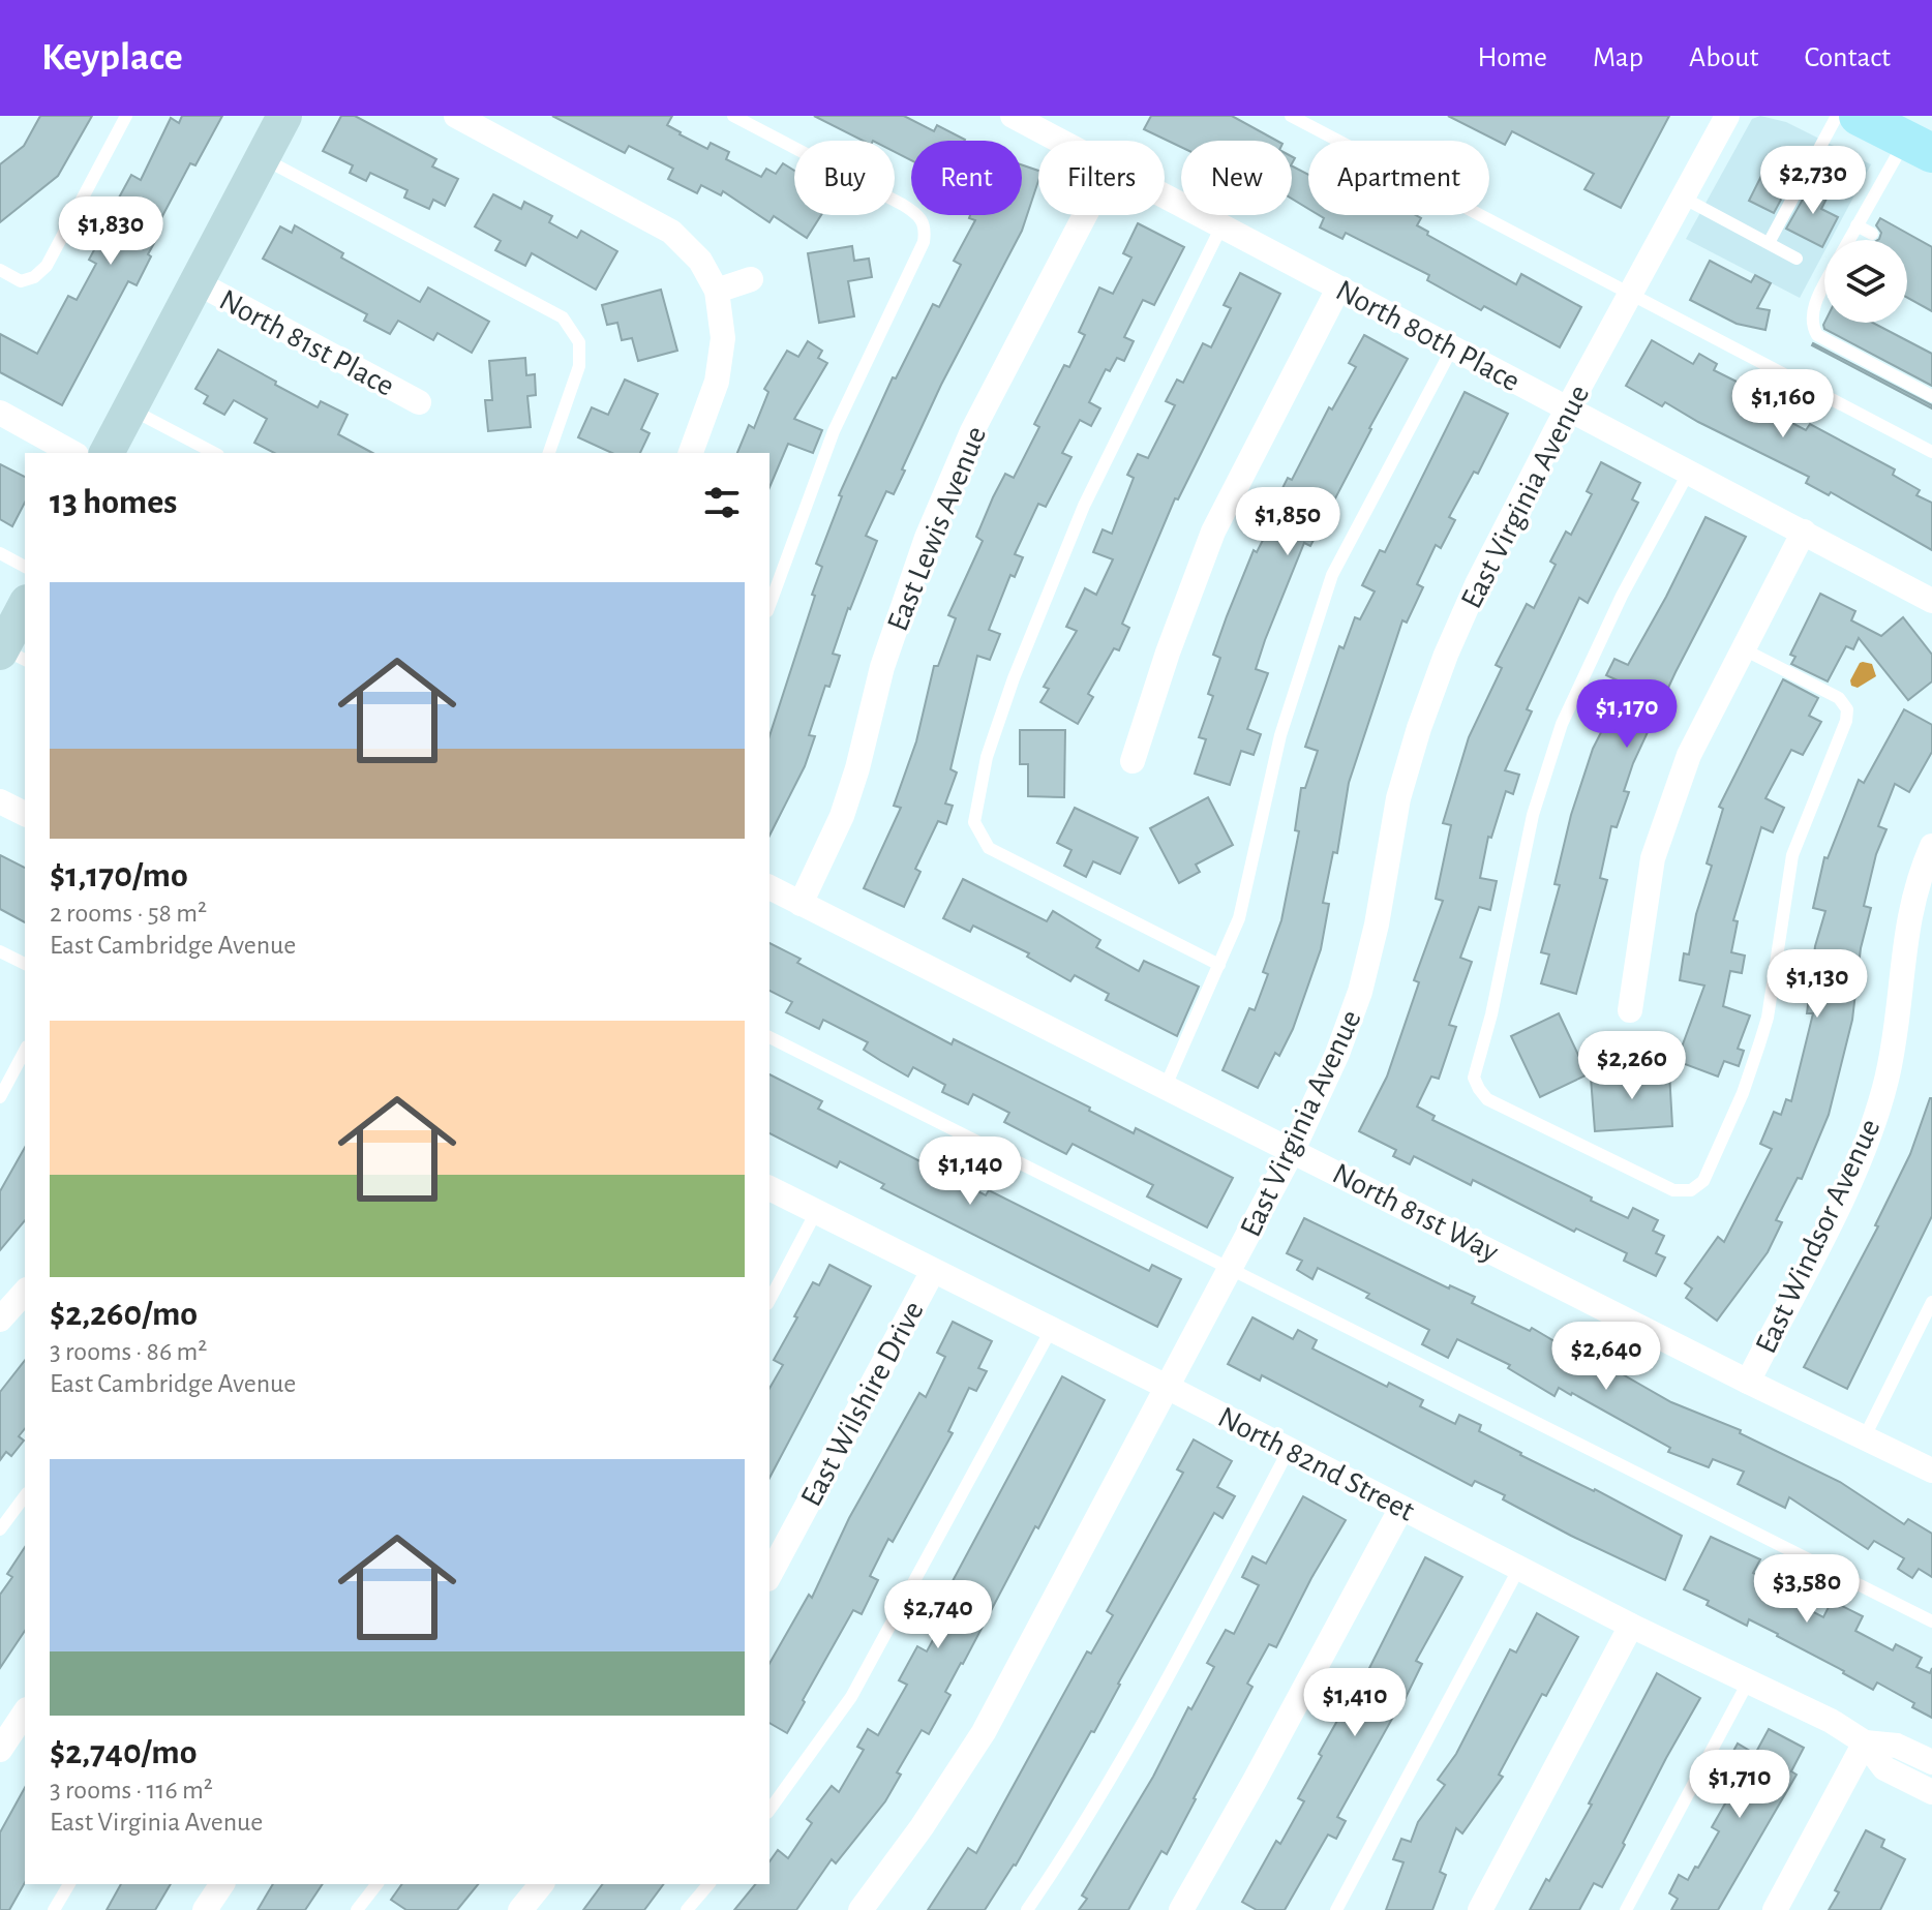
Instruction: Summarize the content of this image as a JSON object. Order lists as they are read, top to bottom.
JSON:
{
  "streets": {
    "street": [
      "North 80th Place",
      "North 81st Place",
      "East Virginia Avenue",
      "East Lewis Avenue",
      "North 81st Way",
      "East Windsor Avenue",
      "East Wilshire Drive",
      "North 82nd Street"
    ]
  },
  "crossings": [
    ["North 80th Place", "East Virginia Avenue"],
    ["East Virginia Avenue", "North 81st Way"],
    ["East Virginia Avenue", "North 82nd Street"],
    ["East Lewis Avenue", "North 81st Way"],
    ["North 81st Way", "East Windsor Avenue"],
    ["East Wilshire Drive", "North 82nd Street"]
  ],
  "page": {
    "header": "Keyplace",
    "nav": [
      "Home",
      "Map",
      "About",
      "Contact"
    ],
    "chip": [
      "Buy",
      "Rent",
      "Filters",
      "New",
      "Apartment"
    ],
    "price": [
      "$2,730",
      "$1,830",
      "$1,160",
      "$1,850",
      "$1,170",
      "$1,130",
      "$2,260",
      "$1,140",
      "$2,640",
      "$3,580",
      "$2,740",
      "$1,410",
      "$1,710"
    ],
    "heading": "13 homes",
    "list": [
      {
        "name": "$1,170/mo",
        "note": "2 rooms · 58 m² · East Cambridge Avenue"
      },
      {
        "name": "$2,260/mo",
        "note": "3 rooms · 86 m² · East Cambridge Avenue"
      },
      {
        "name": "$2,740/mo",
        "note": "3 rooms · 116 m² · East Virginia Avenue"
      }
    ]
  }
}
